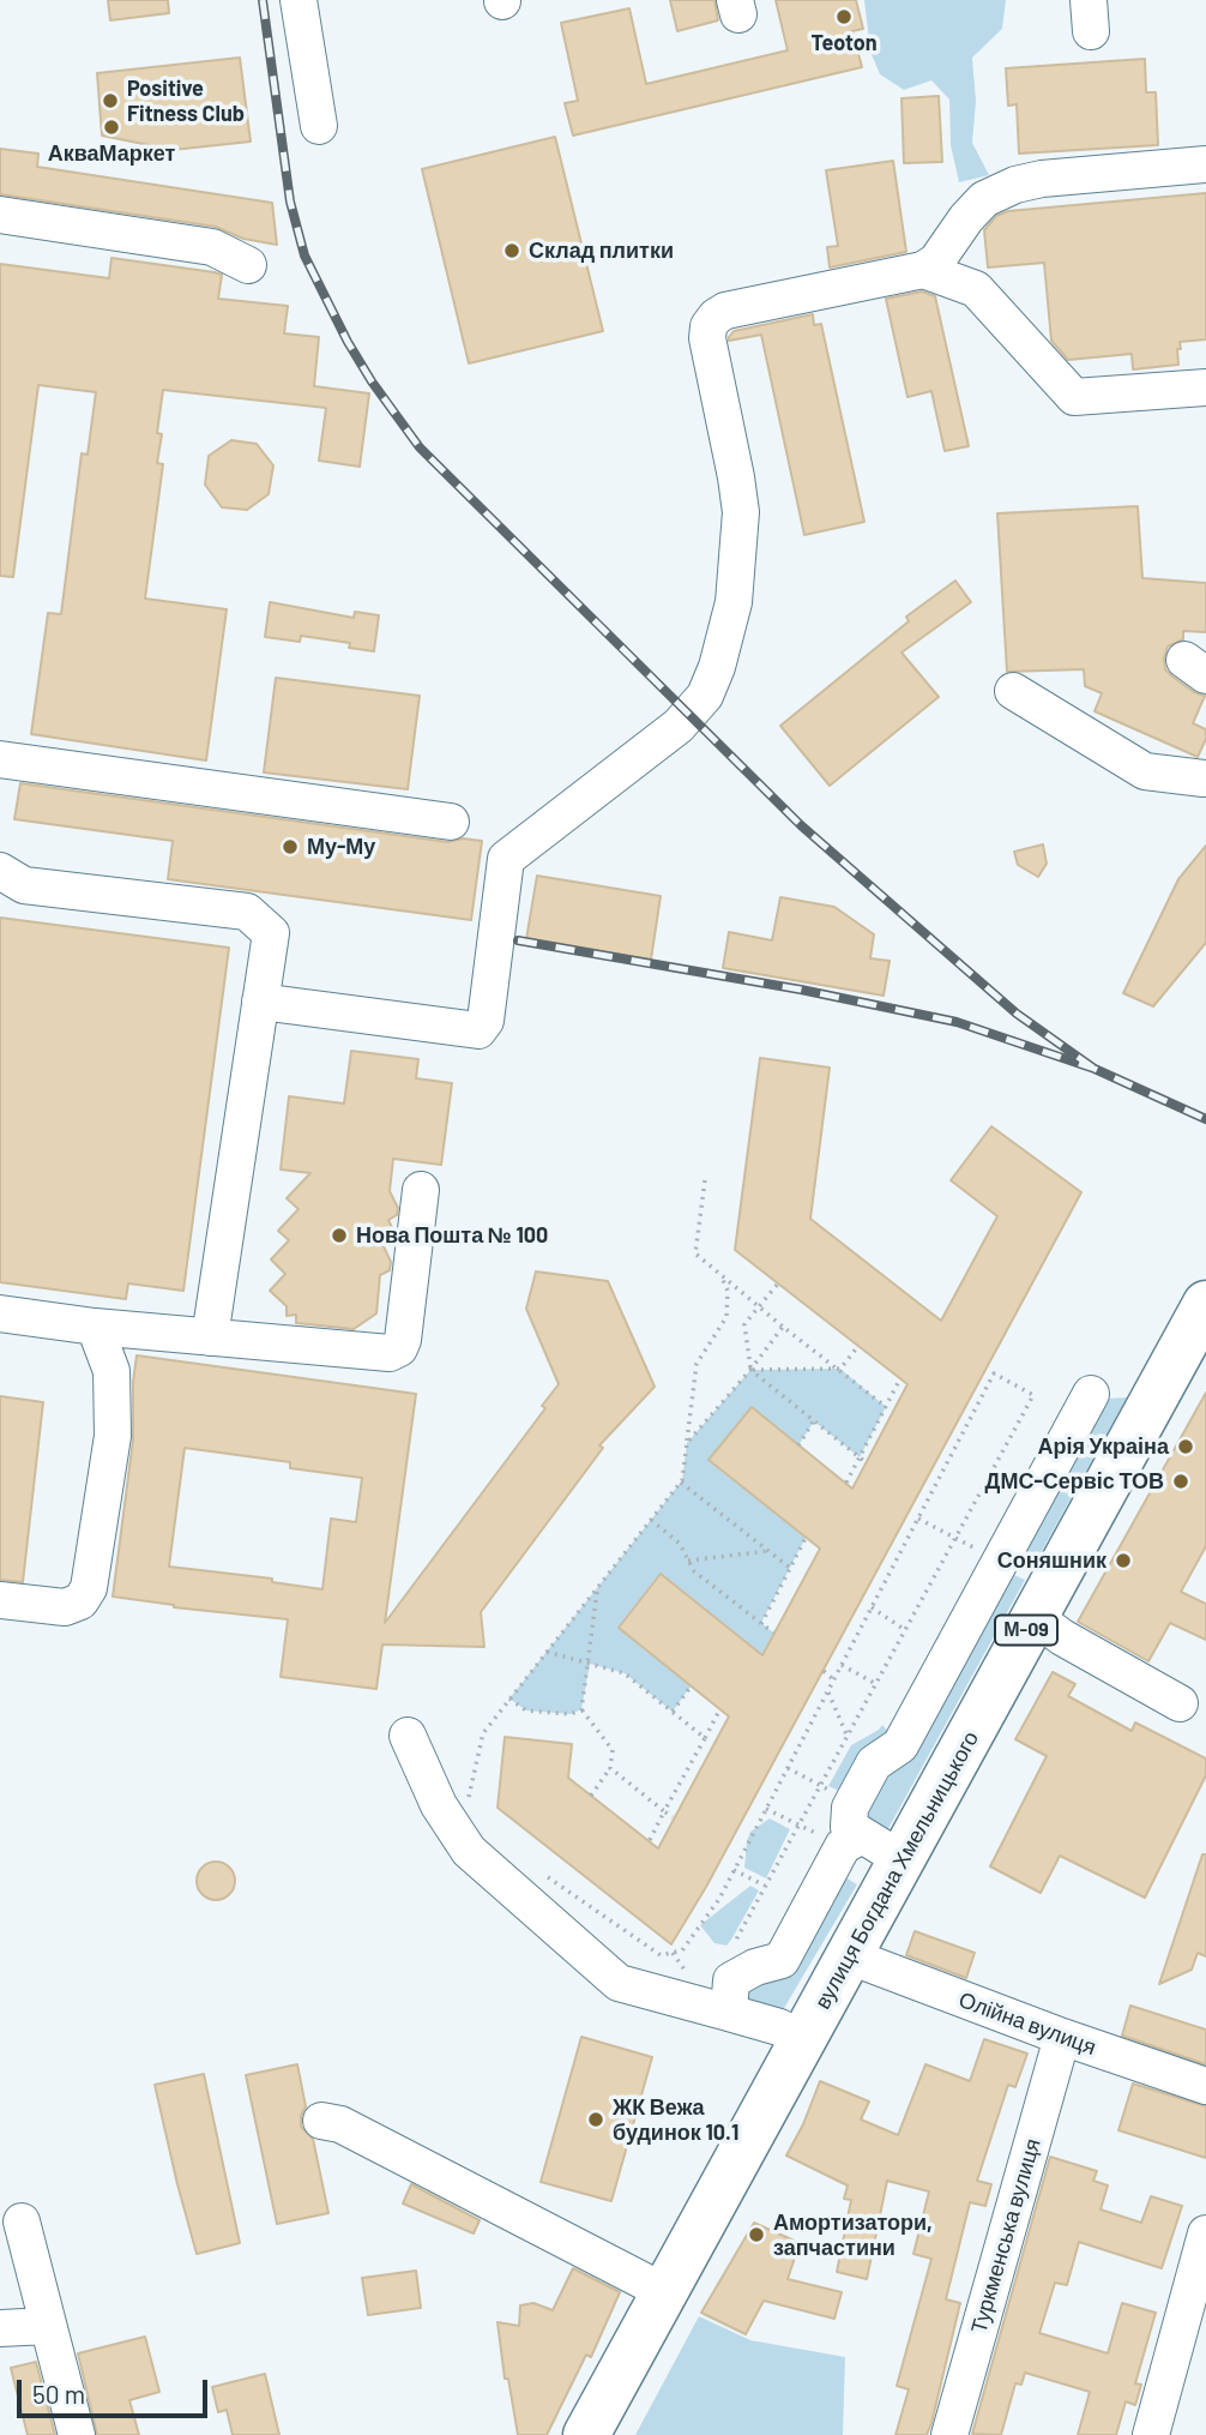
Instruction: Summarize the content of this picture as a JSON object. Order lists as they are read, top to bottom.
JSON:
{
  "streets": {
    "main road": ["М-09", "вулиця Богдана Хмельницького"],
    "street": ["Олійна вулиця", "Туркменська вулиця"]
  },
  "crossings": [
    ["вулиця Богдана Хмельницького", "Олійна вулиця"],
    ["Олійна вулиця", "Туркменська вулиця"]
  ],
  "places": [
    "Teoton",
    "Positive Fitness Club",
    "АкваМаркет",
    "Склад плитки",
    "Му-Му",
    "Нова Пошта № 100",
    "Арія Украіна",
    "ДМС-Сервіс ТОВ",
    "Соняшник",
    "ЖК Вежа будинок 10.1",
    "Амортизатори, запчастини"
  ],
  "scale_bar": "50 m"
}
